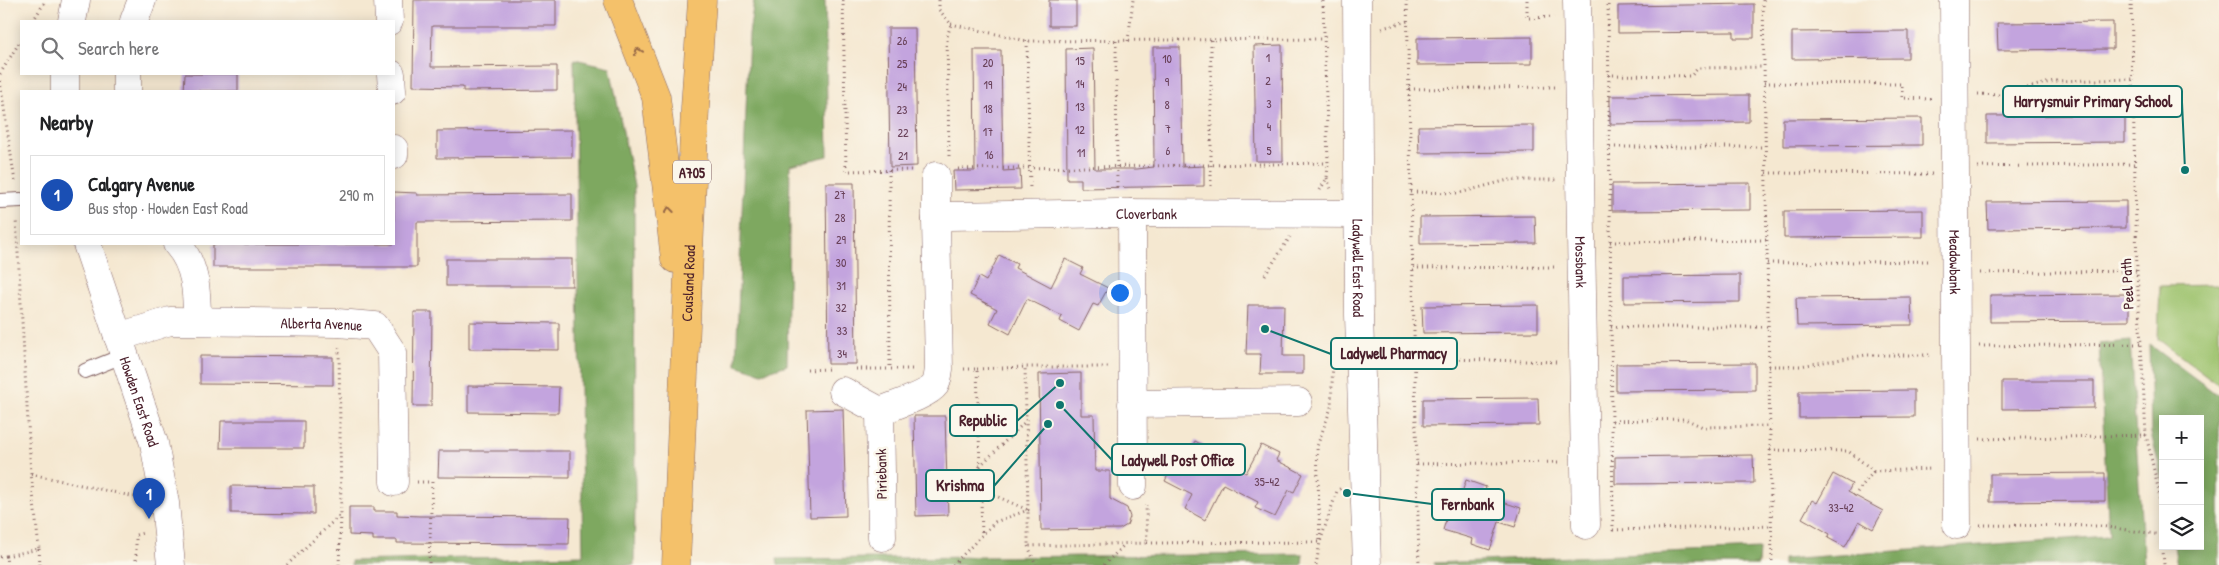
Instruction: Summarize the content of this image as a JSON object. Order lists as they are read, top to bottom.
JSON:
{
  "streets": {
    "main road": ["A705", "Cousland Road"],
    "street": [
      "Cloverbank",
      "Mossbank",
      "Meadowbank",
      "Ladywell East Road",
      "Alberta Avenue",
      "Howden East Road",
      "Piriebank"
    ],
    "path": ["Peel Path"]
  },
  "crossings": [
    ["Cloverbank", "Ladywell East Road"],
    ["Alberta Avenue", "Howden East Road"]
  ],
  "places": [
    "Harrysmuir Primary School",
    "Ladywell Pharmacy",
    "Republic",
    "Ladywell Post Office",
    "Krishma",
    "Fernbank"
  ],
  "house_numbers": [
    "26",
    "1",
    "10",
    "15",
    "20",
    "25",
    "2",
    "9",
    "14",
    "19",
    "24",
    "3",
    "8",
    "13",
    "18",
    "23",
    "4",
    "7",
    "12",
    "17",
    "22",
    "6",
    "5",
    "11",
    "16",
    "21",
    "27",
    "28",
    "29",
    "30",
    "31",
    "32",
    "33",
    "34",
    "35-42",
    "33-42"
  ],
  "page": {
    "search": "Search here",
    "heading": "Nearby",
    "list": [
      {
        "mark": "1",
        "name": "Calgary Avenue",
        "note": "Bus stop · Howden East Road",
        "value": "290 m"
      }
    ],
    "map_buttons": ["+", "−"],
    "pins": "1"
  }
}
